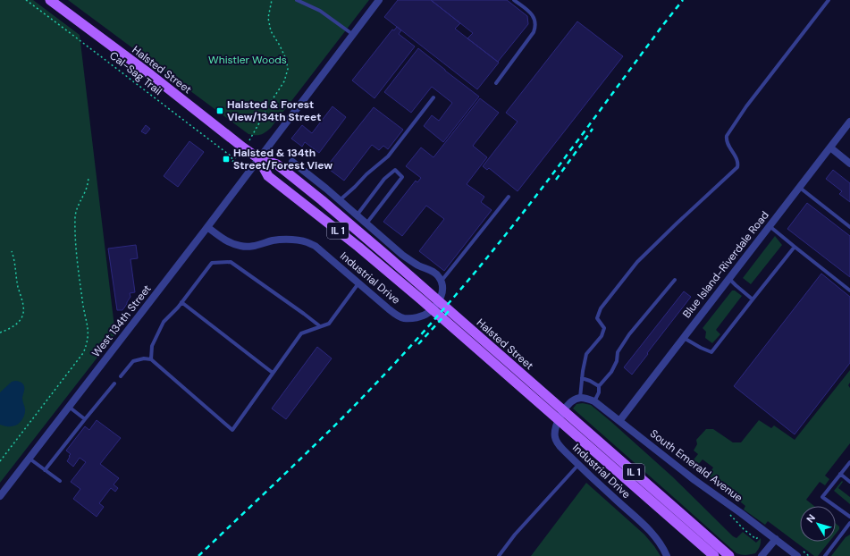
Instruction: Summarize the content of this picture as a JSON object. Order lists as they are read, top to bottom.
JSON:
{
  "streets": {
    "main road": ["Halsted Street", "IL 1"],
    "street": [
      "Blue Island-Riverdale Road",
      "Industrial Drive",
      "West 134th Street",
      "South Emerald Avenue"
    ],
    "path": ["Cal-Sag Trail"]
  },
  "crossings": [
    ["Halsted Street", "West 134th Street"],
    ["Blue Island-Riverdale Road", "South Emerald Avenue"],
    ["Industrial Drive", "West 134th Street"],
    ["Industrial Drive", "South Emerald Avenue"]
  ],
  "parks": ["Whistler Woods"],
  "places": {
    "transit": ["Halsted & Forest View/134th Street", "Halsted & 134th Street/Forest View"]
  },
  "north": "top left"
}
